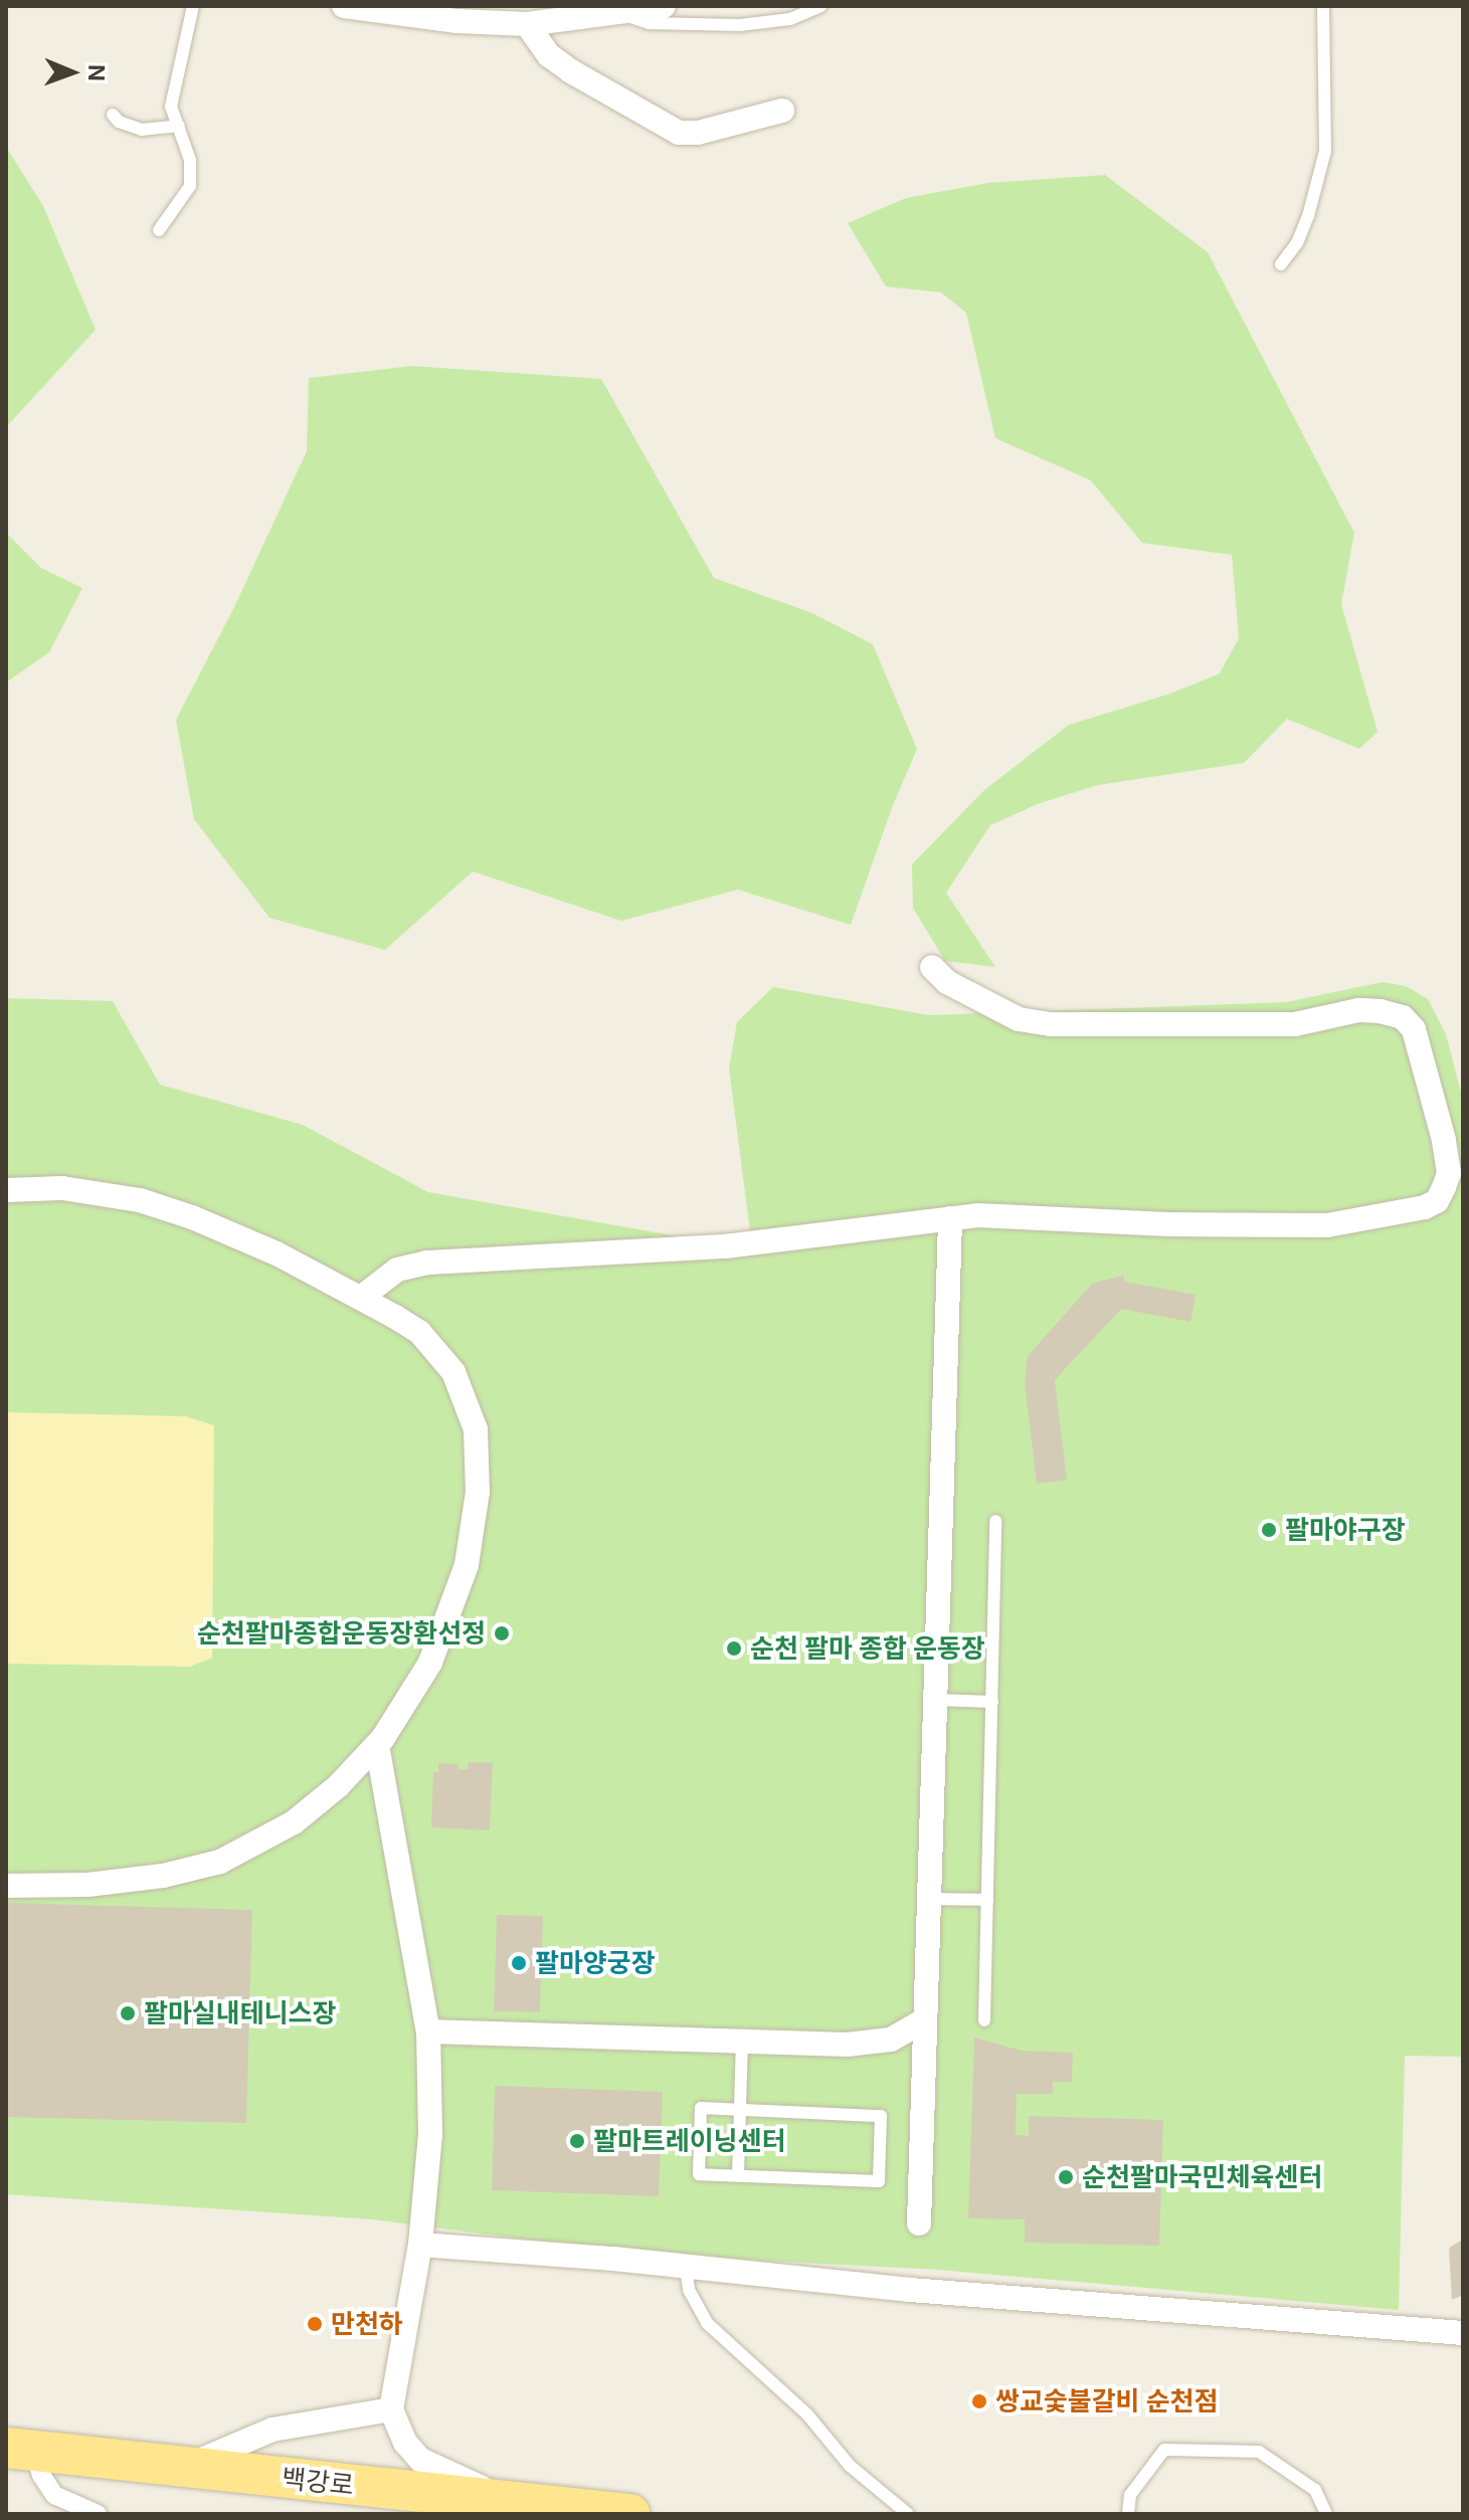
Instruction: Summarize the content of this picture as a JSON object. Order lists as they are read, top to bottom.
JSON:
{
  "streets": {
    "main road": ["백강로"]
  },
  "places": [
    "팔마야구장",
    "순천팔마종합운동장환선정",
    "순천 팔마 종합 운동장",
    "팔마양궁장",
    "팔마실내테니스장",
    "팔마트레이닝센터",
    "순천팔마국민체육센터",
    "만천하",
    "쌍교숯불갈비 순천점"
  ],
  "north": "right"
}
